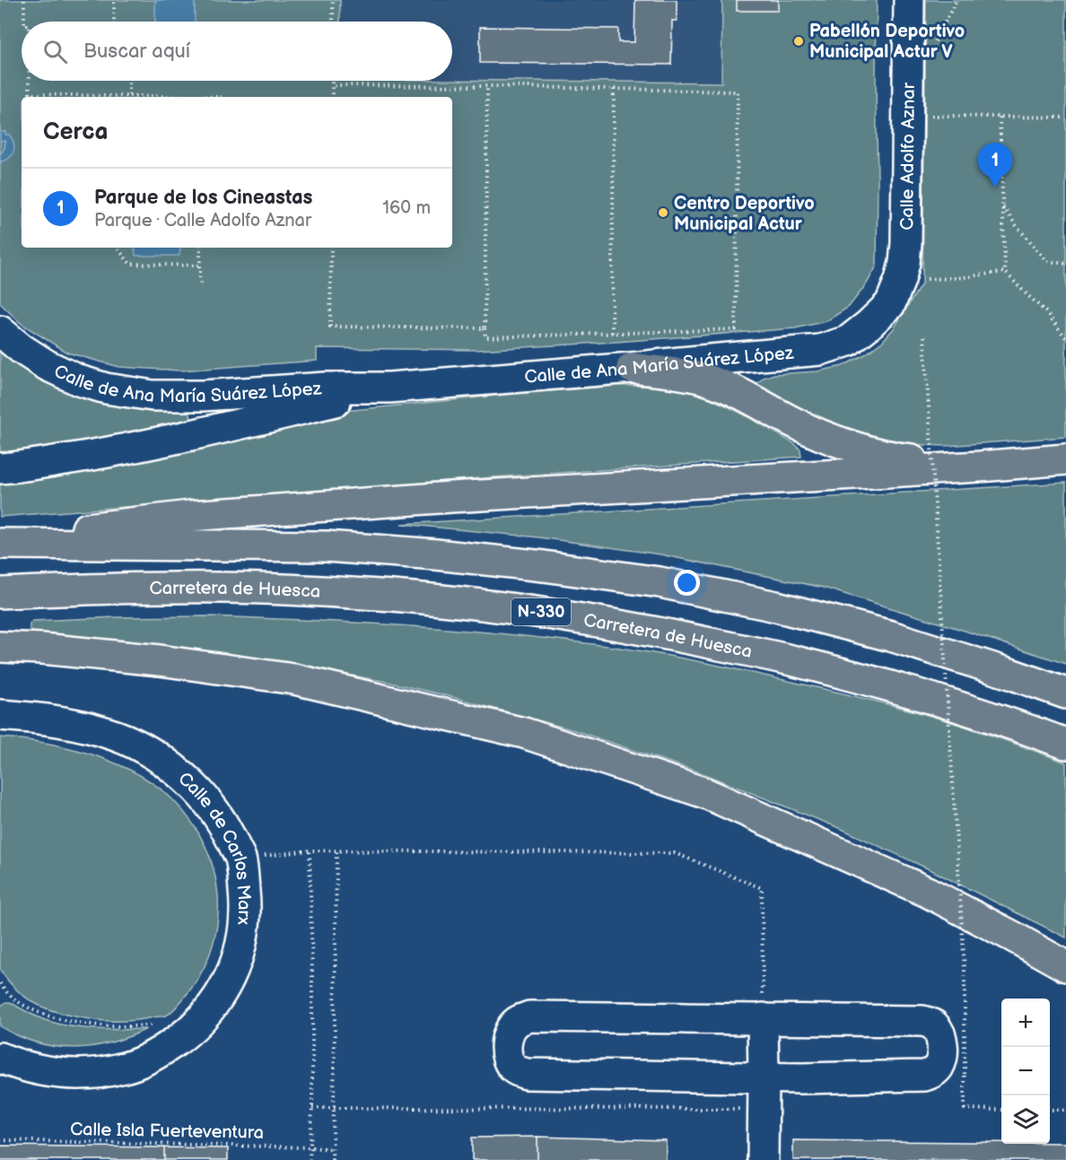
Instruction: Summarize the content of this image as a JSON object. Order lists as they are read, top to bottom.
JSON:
{
  "streets": {
    "highway": ["Carretera de Huesca", "N-330"],
    "street": ["Calle Adolfo Aznar", "Calle de Ana María Suárez López", "Calle de Carlos Marx"],
    "path": ["Calle Isla Fuerteventura"]
  },
  "crossings": [
    ["Calle Adolfo Aznar", "Calle de Ana María Suárez López"]
  ],
  "places": ["Pabellón Deportivo Municipal Actur V", "Centro Deportivo Municipal Actur"],
  "page": {
    "search": "Buscar aquí",
    "heading": "Cerca",
    "pins": "1",
    "list": [
      {
        "mark": "1",
        "name": "Parque de los Cineastas",
        "note": "Parque · Calle Adolfo Aznar",
        "value": "160 m"
      }
    ],
    "map_buttons": ["+", "−"]
  }
}
